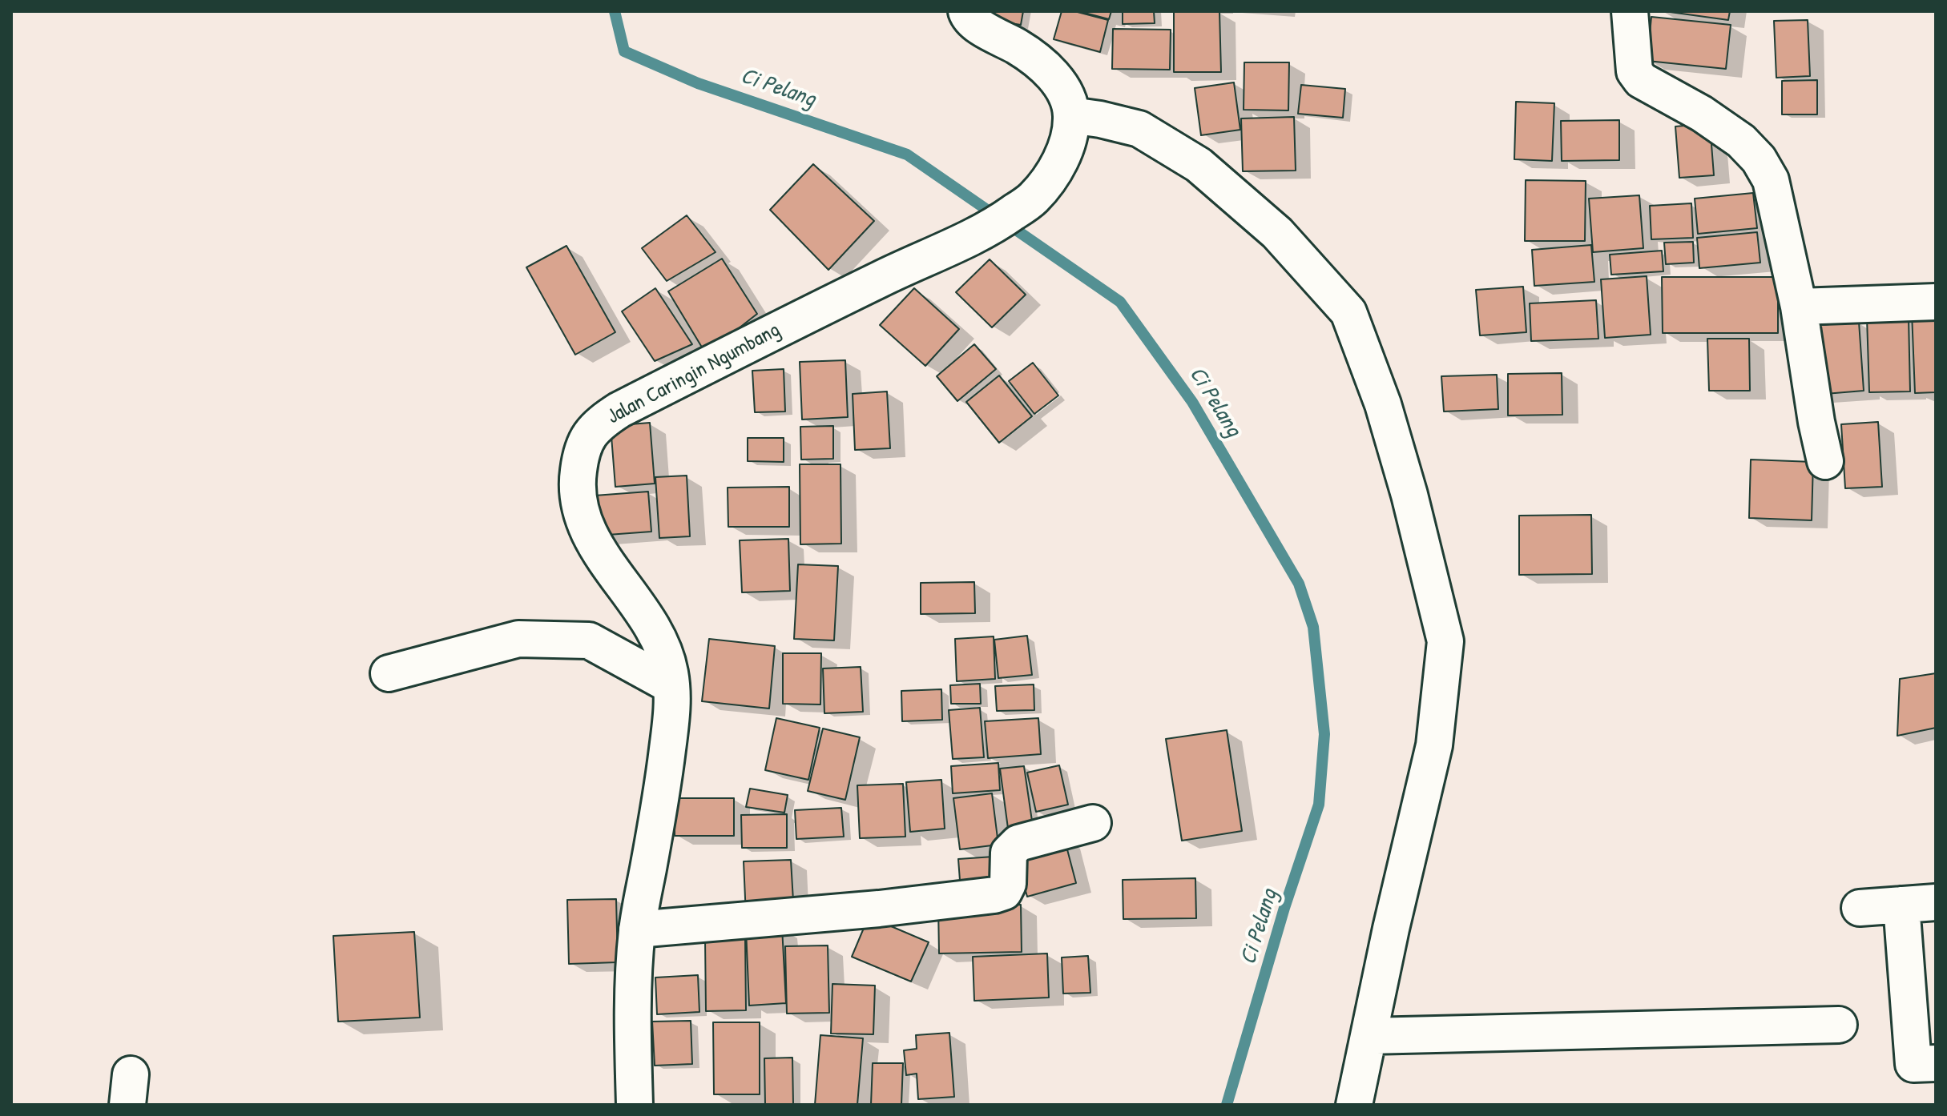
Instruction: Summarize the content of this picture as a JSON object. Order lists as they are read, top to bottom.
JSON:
{
  "streets": {
    "street": ["Jalan Caringin Ngumbang"]
  },
  "water": ["Ci Pelang"]
}
